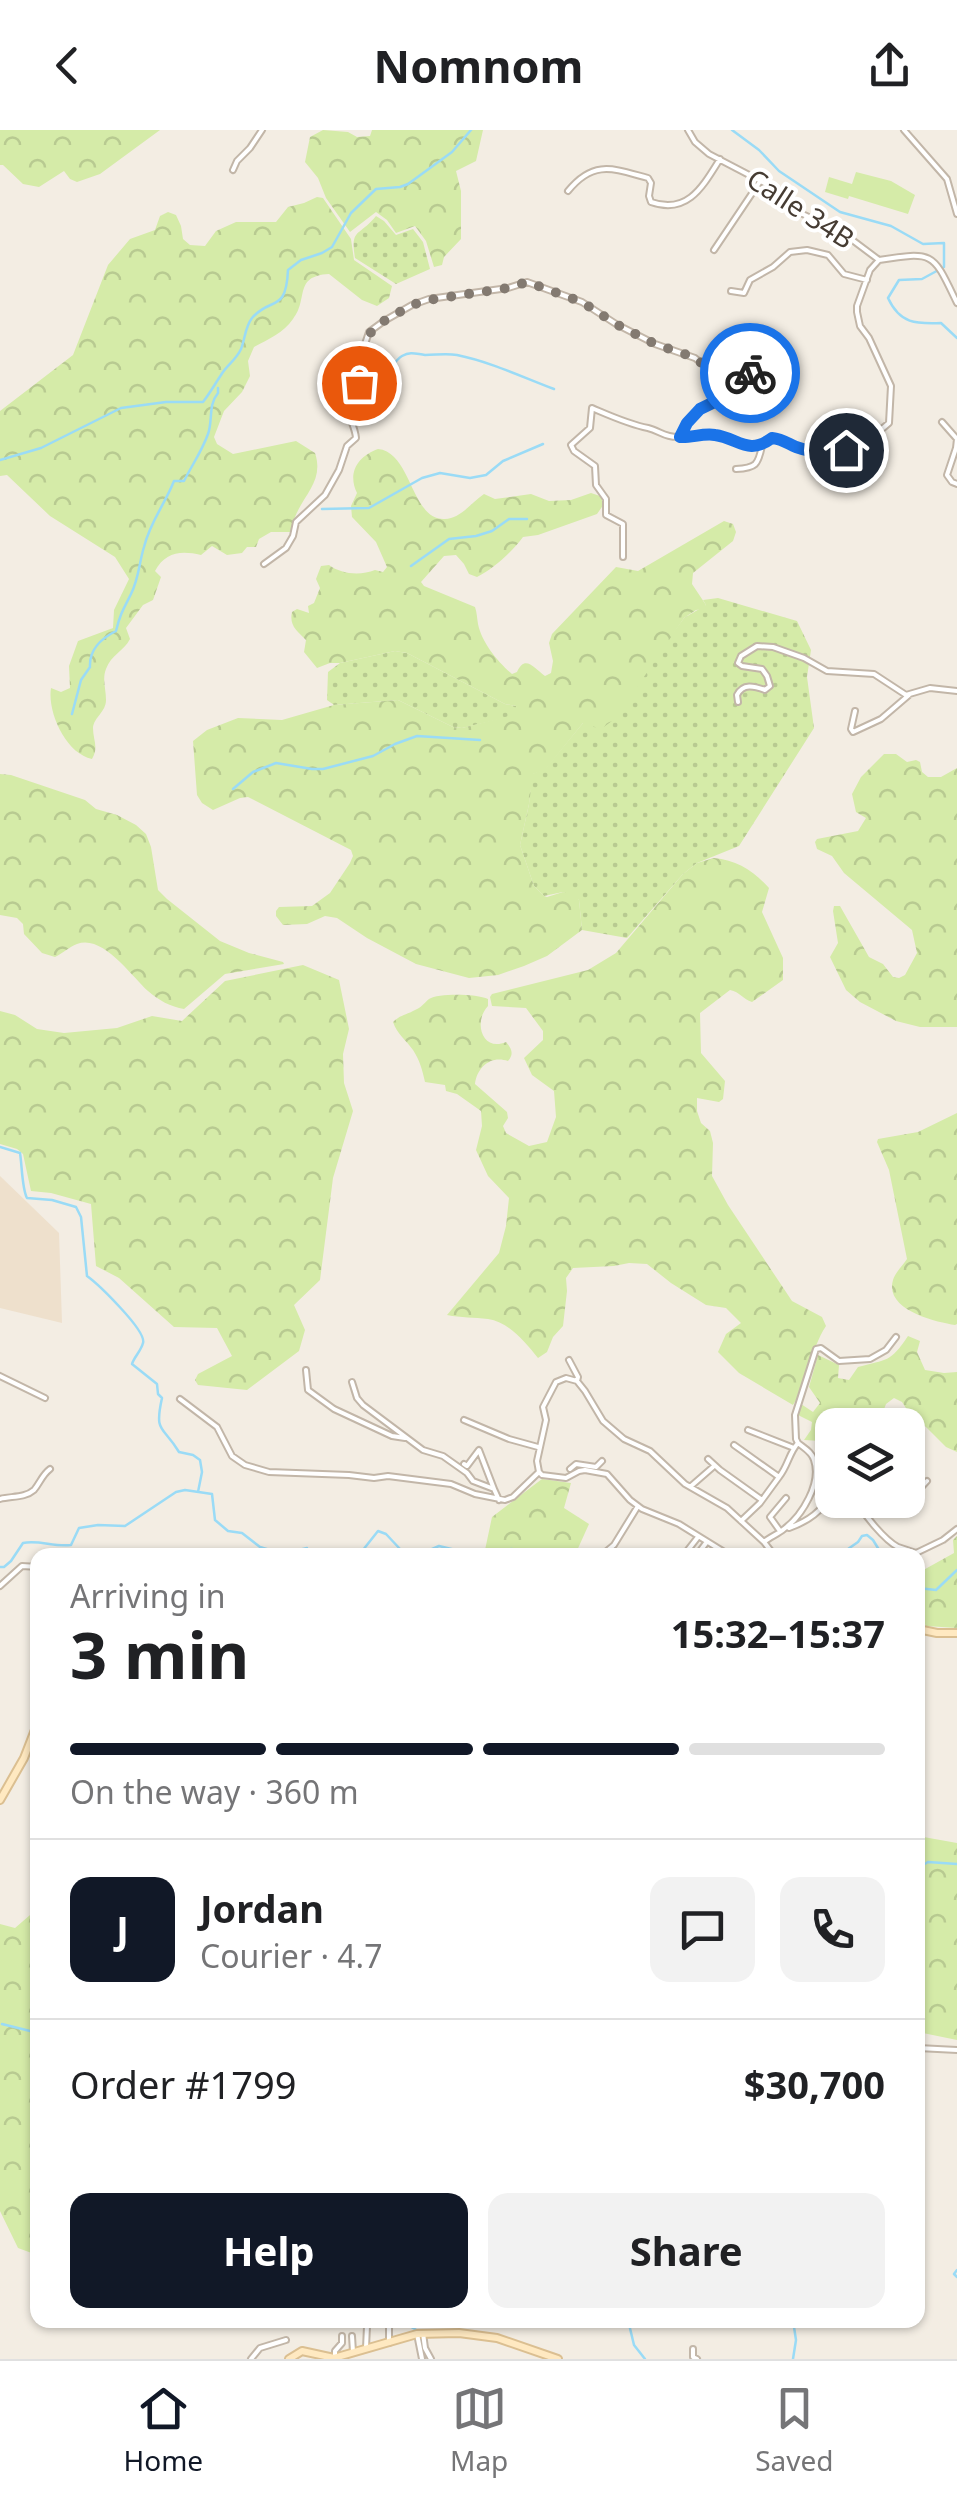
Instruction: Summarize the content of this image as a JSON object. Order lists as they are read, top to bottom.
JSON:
{
  "streets": {
    "street": ["Calle 34B"]
  },
  "page": {
    "header": "Nomnom",
    "heading": ["3 min", "Arriving in", "15:32–15:37"],
    "panel": [
      "Jordan",
      "Courier · 4.7",
      "Order #1799",
      "$30,700"
    ],
    "bar": "On the way · 360 m",
    "round": "J",
    "buttons": ["Help", "Share"],
    "tabs": ["Home", "Map", "Saved"]
  }
}
